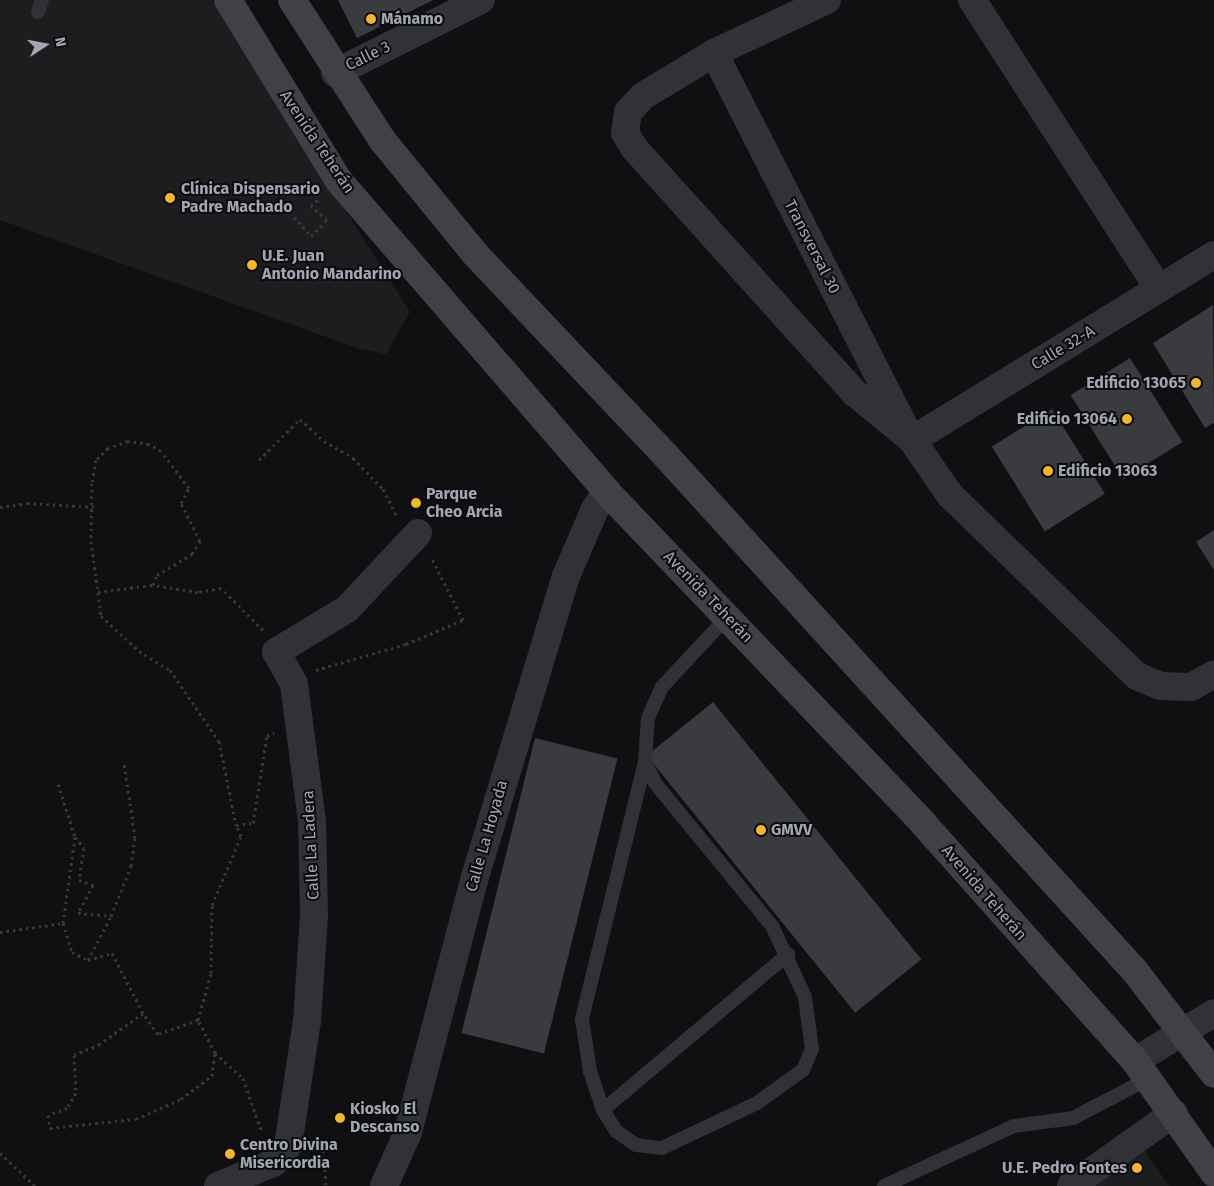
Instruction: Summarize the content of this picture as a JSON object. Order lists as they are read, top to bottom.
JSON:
{
  "streets": {
    "main road": ["Avenida Teherán"],
    "street": [
      "Calle 3",
      "Transversal 30",
      "Calle 32-A",
      "Calle La Hoyada",
      "Calle La Ladera"
    ]
  },
  "crossings": [
    ["Avenida Teherán", "Calle La Hoyada"],
    ["Transversal 30", "Calle 32-A"]
  ],
  "places": [
    "Mánamo",
    "Clínica Dispensario Padre Machado",
    "U.E. Juan Antonio Mandarino",
    "Edificio 13065",
    "Edificio 13064",
    "Edificio 13063",
    "Parque Cheo Arcia",
    "GMVV",
    "Kiosko El Descanso",
    "Centro Divina Misericordia",
    "U.E. Pedro Fontes"
  ],
  "north": "right"
}
